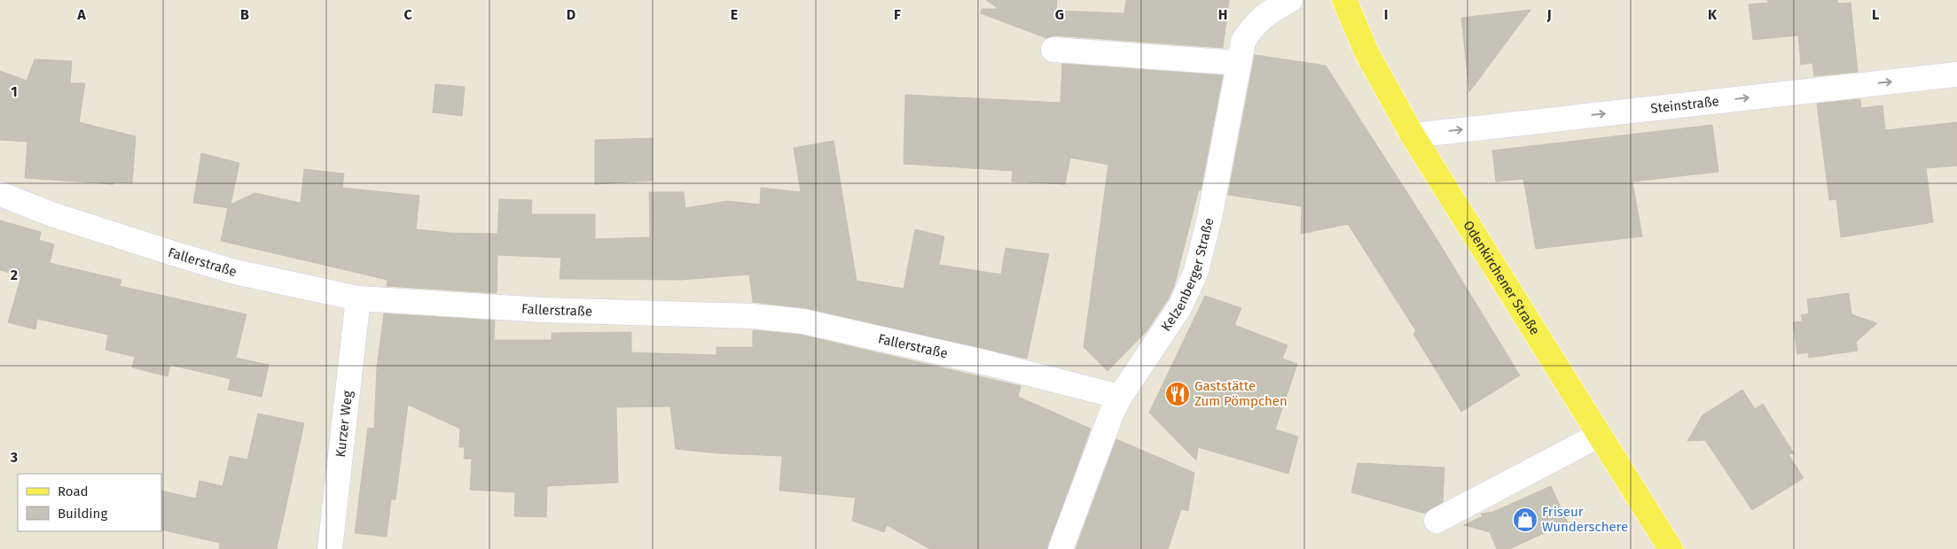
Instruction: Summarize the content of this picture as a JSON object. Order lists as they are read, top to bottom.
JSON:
{
  "streets": {
    "main road": ["Odenkirchener Straße"],
    "street": [
      "Steinstraße",
      "Fallerstraße",
      "Kelzenberger Straße",
      "Kurzer Weg"
    ]
  },
  "crossings": [
    ["Steinstraße", "Odenkirchener Straße"],
    ["Fallerstraße", "Kelzenberger Straße"],
    ["Fallerstraße", "Kurzer Weg"]
  ],
  "one_way": ["Steinstraße"],
  "places": {
    "restaurant": ["Gaststätte Zum Pömpchen"],
    "shop": ["Friseur Wunderschere"]
  },
  "legend": ["Road", "Building"],
  "grid": {
    "columns": [
      "A",
      "B",
      "C",
      "D",
      "E",
      "F",
      "G",
      "H",
      "I",
      "J",
      "K",
      "L"
    ],
    "rows": ["1", "2", "3"]
  }
}
